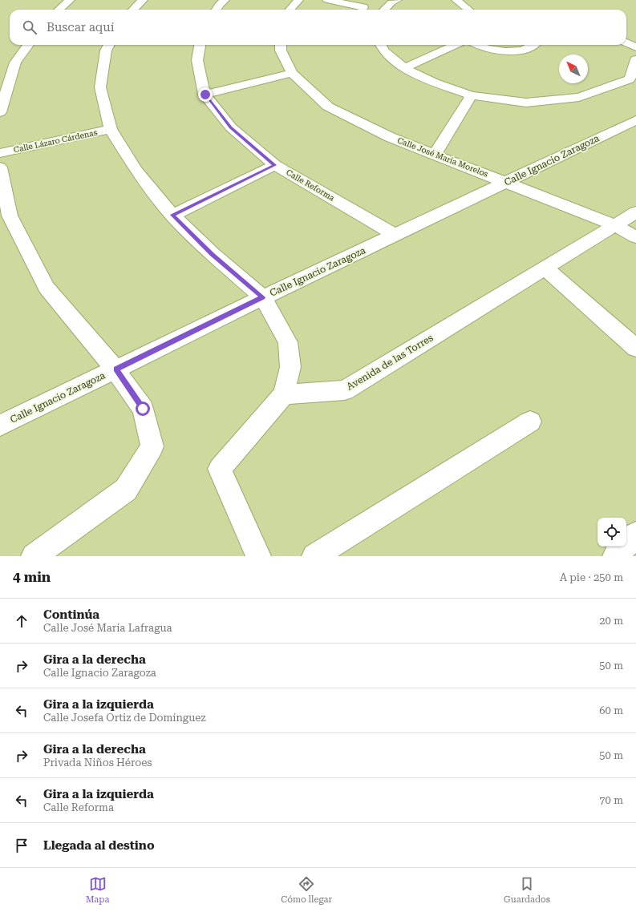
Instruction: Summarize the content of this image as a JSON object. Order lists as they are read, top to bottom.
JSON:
{
  "streets": {
    "street": [
      "Calle Lázaro Cárdenas",
      "Calle José María Morelos",
      "Calle Ignacio Zaragoza",
      "Calle Reforma",
      "Avenida de las Torres"
    ]
  },
  "crossings": [
    ["Calle José María Morelos", "Calle Ignacio Zaragoza"],
    ["Calle José María Morelos", "Avenida de las Torres"],
    ["Calle Ignacio Zaragoza", "Calle Reforma"]
  ],
  "north": "top left",
  "page": {
    "search": "Buscar aquí",
    "heading": ["4 min", "A pie · 250 m"],
    "list": [
      ["Continúa", "Calle José María Lafragua", "20 m"],
      ["Gira a la derecha", "Calle Ignacio Zaragoza", "50 m"],
      ["Gira a la izquierda", "Calle Josefa Ortiz de Domínguez", "60 m"],
      ["Gira a la derecha", "Privada Niños Héroes", "50 m"],
      ["Gira a la izquierda", "Calle Reforma", "70 m"],
      "Llegada al destino"
    ],
    "nav": ["Mapa", "Cómo llegar", "Guardados"]
  }
}
